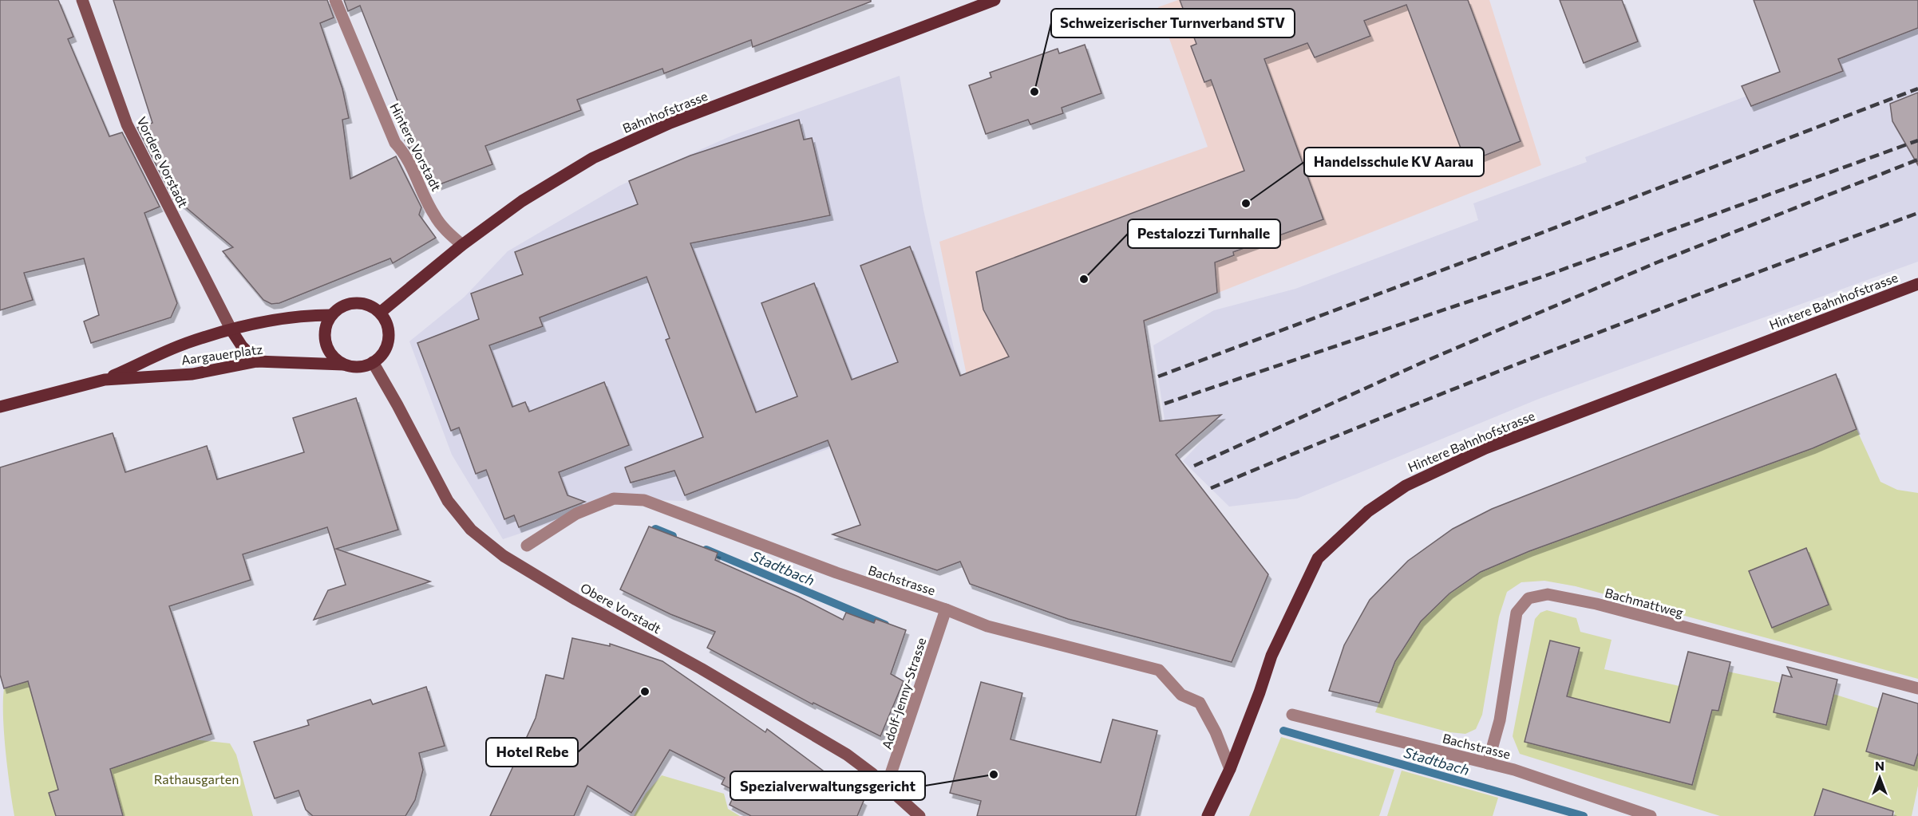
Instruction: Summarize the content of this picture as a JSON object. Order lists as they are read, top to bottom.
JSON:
{
  "streets": {
    "main road": [
      "Bahnhofstrasse",
      "Vordere Vorstadt",
      "Hintere Bahnhofstrasse",
      "Aargauerplatz",
      "Obere Vorstadt"
    ],
    "street": [
      "Hintere Vorstadt",
      "Bachstrasse",
      "Bachmattweg",
      "Adolf-Jenny-Strasse"
    ]
  },
  "crossings": [
    ["Bahnhofstrasse", "Hintere Vorstadt"],
    ["Bahnhofstrasse", "Aargauerplatz"],
    ["Bahnhofstrasse", "Obere Vorstadt"],
    ["Vordere Vorstadt", "Aargauerplatz"],
    ["Hintere Bahnhofstrasse", "Bachstrasse"],
    ["Aargauerplatz", "Obere Vorstadt"],
    ["Bachstrasse", "Bachmattweg"],
    ["Bachstrasse", "Adolf-Jenny-Strasse"],
    ["Obere Vorstadt", "Adolf-Jenny-Strasse"]
  ],
  "water": ["Stadtbach"],
  "parks": ["Rathausgarten"],
  "places": [
    "Schweizerischer Turnverband STV",
    "Handelsschule KV Aarau",
    "Pestalozzi Turnhalle",
    "Hotel Rebe",
    "Spezialverwaltungsgericht"
  ],
  "north": "top"
}
